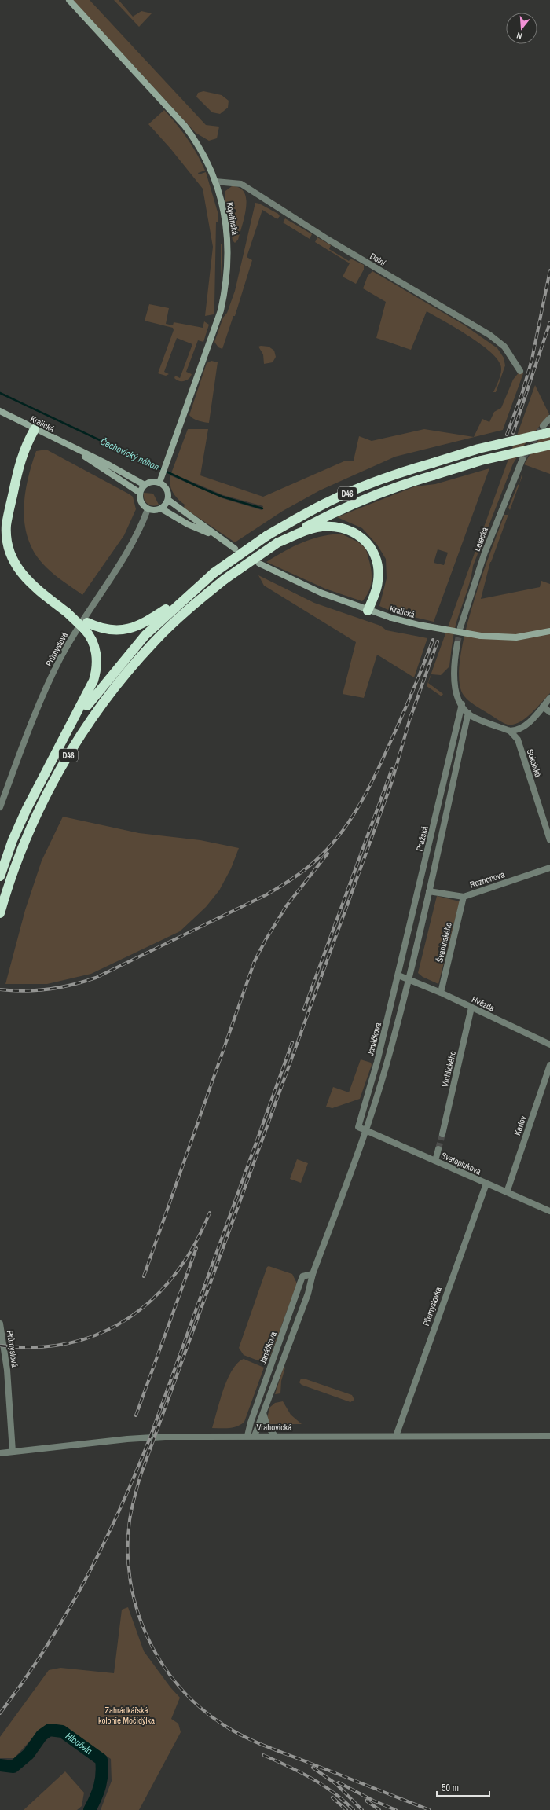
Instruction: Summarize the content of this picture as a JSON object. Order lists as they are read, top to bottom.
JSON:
{
  "streets": {
    "highway": ["D46"],
    "main road": ["Kojetínská", "Kralická"],
    "street": [
      "Dolní",
      "Letecká",
      "Průmyslová",
      "Sokolská",
      "Pražská",
      "Rozhonova",
      "Švabinského",
      "Hvězda",
      "Janáčkova",
      "Vrchlického",
      "Karlov",
      "Svatoplukova",
      "Přemyslovka",
      "Vrahovická"
    ]
  },
  "crossings": [
    ["Kojetínská", "Dolní"],
    ["Kojetínská", "Kralická"],
    ["Kojetínská", "Průmyslová"],
    ["Kralická", "Průmyslová"],
    ["Průmyslová", "Vrahovická"],
    ["Pražská", "Rozhonova"],
    ["Pražská", "Hvězda"],
    ["Pražská", "Janáčkova"],
    ["Rozhonova", "Švabinského"],
    ["Rozhonova", "Janáčkova"],
    ["Švabinského", "Hvězda"],
    ["Hvězda", "Janáčkova"],
    ["Hvězda", "Vrchlického"],
    ["Janáčkova", "Svatoplukova"],
    ["Janáčkova", "Vrahovická"],
    ["Karlov", "Svatoplukova"],
    ["Svatoplukova", "Přemyslovka"],
    ["Přemyslovka", "Vrahovická"]
  ],
  "water": ["Čechovický náhon", "Hloučela"],
  "parks": ["Zahrádkářská kolonie Močidýlka"],
  "scale_bar": "50 m",
  "north": "bottom"
}
